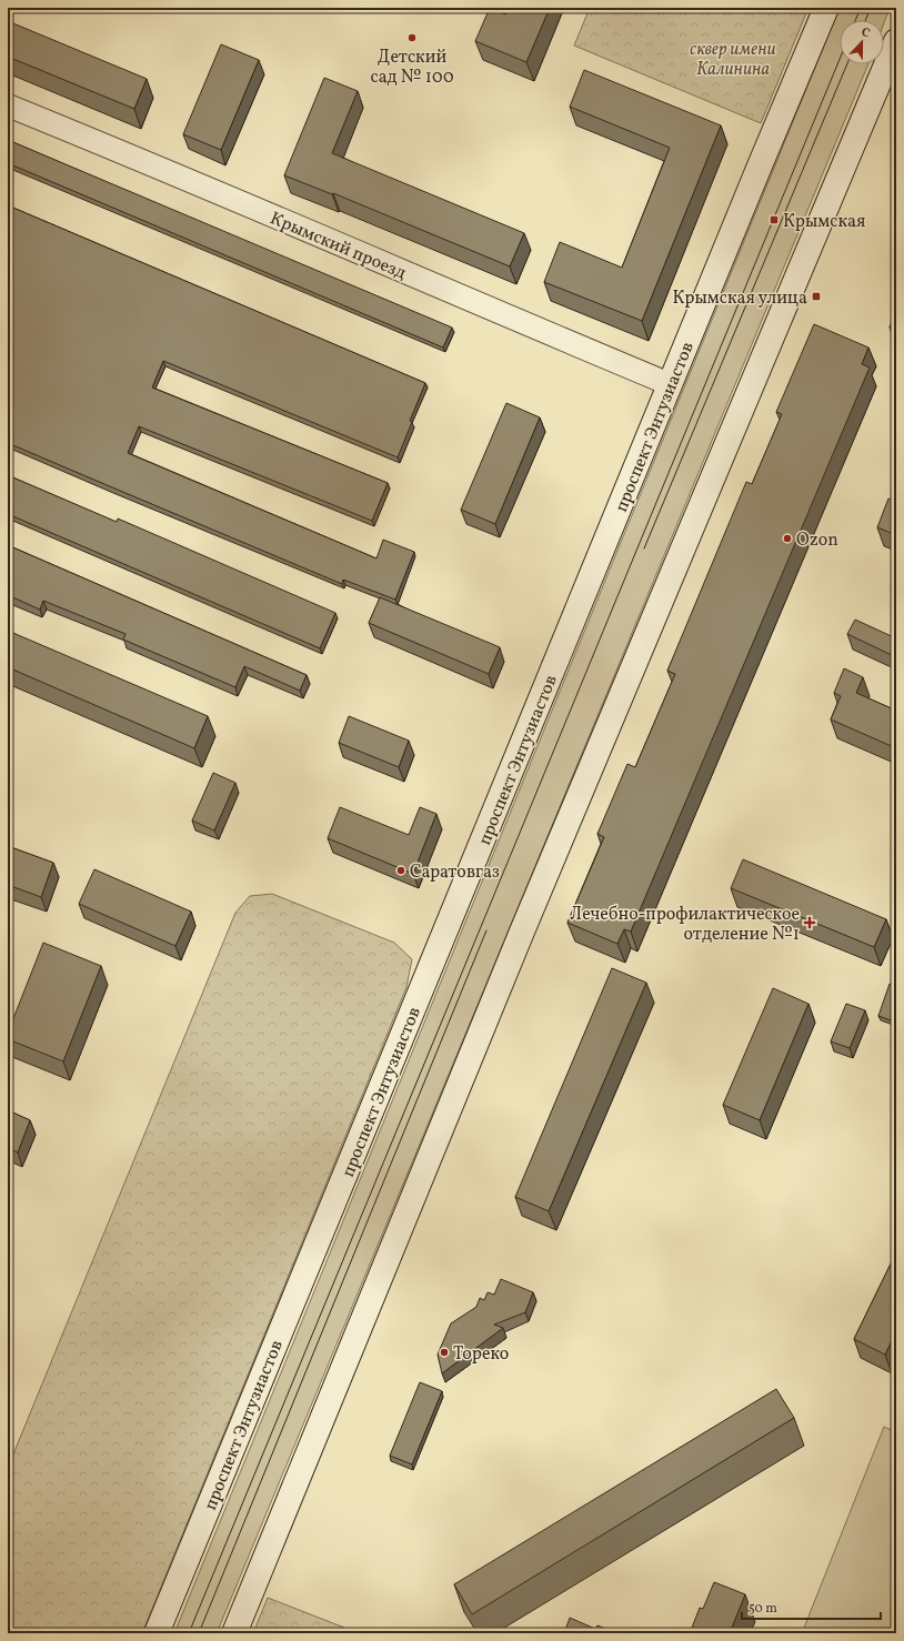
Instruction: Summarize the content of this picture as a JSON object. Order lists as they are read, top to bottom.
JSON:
{
  "streets": {
    "main road": ["проспект Энтузиастов"],
    "street": ["Крымский проезд"]
  },
  "crossings": [
    ["Крымский проезд", "проспект Энтузиастов"]
  ],
  "parks": ["сквер имени Калинина"],
  "places": {
    "other": [
      "Детский сад № 100",
      "Ozon",
      "Саратовгаз",
      "Тореко"
    ],
    "transit": ["Крымская", "Крымская улица"],
    "health": ["Лечебно-профилактическое отделение №1"]
  },
  "scale_bar": "50 m",
  "north": "top"
}
